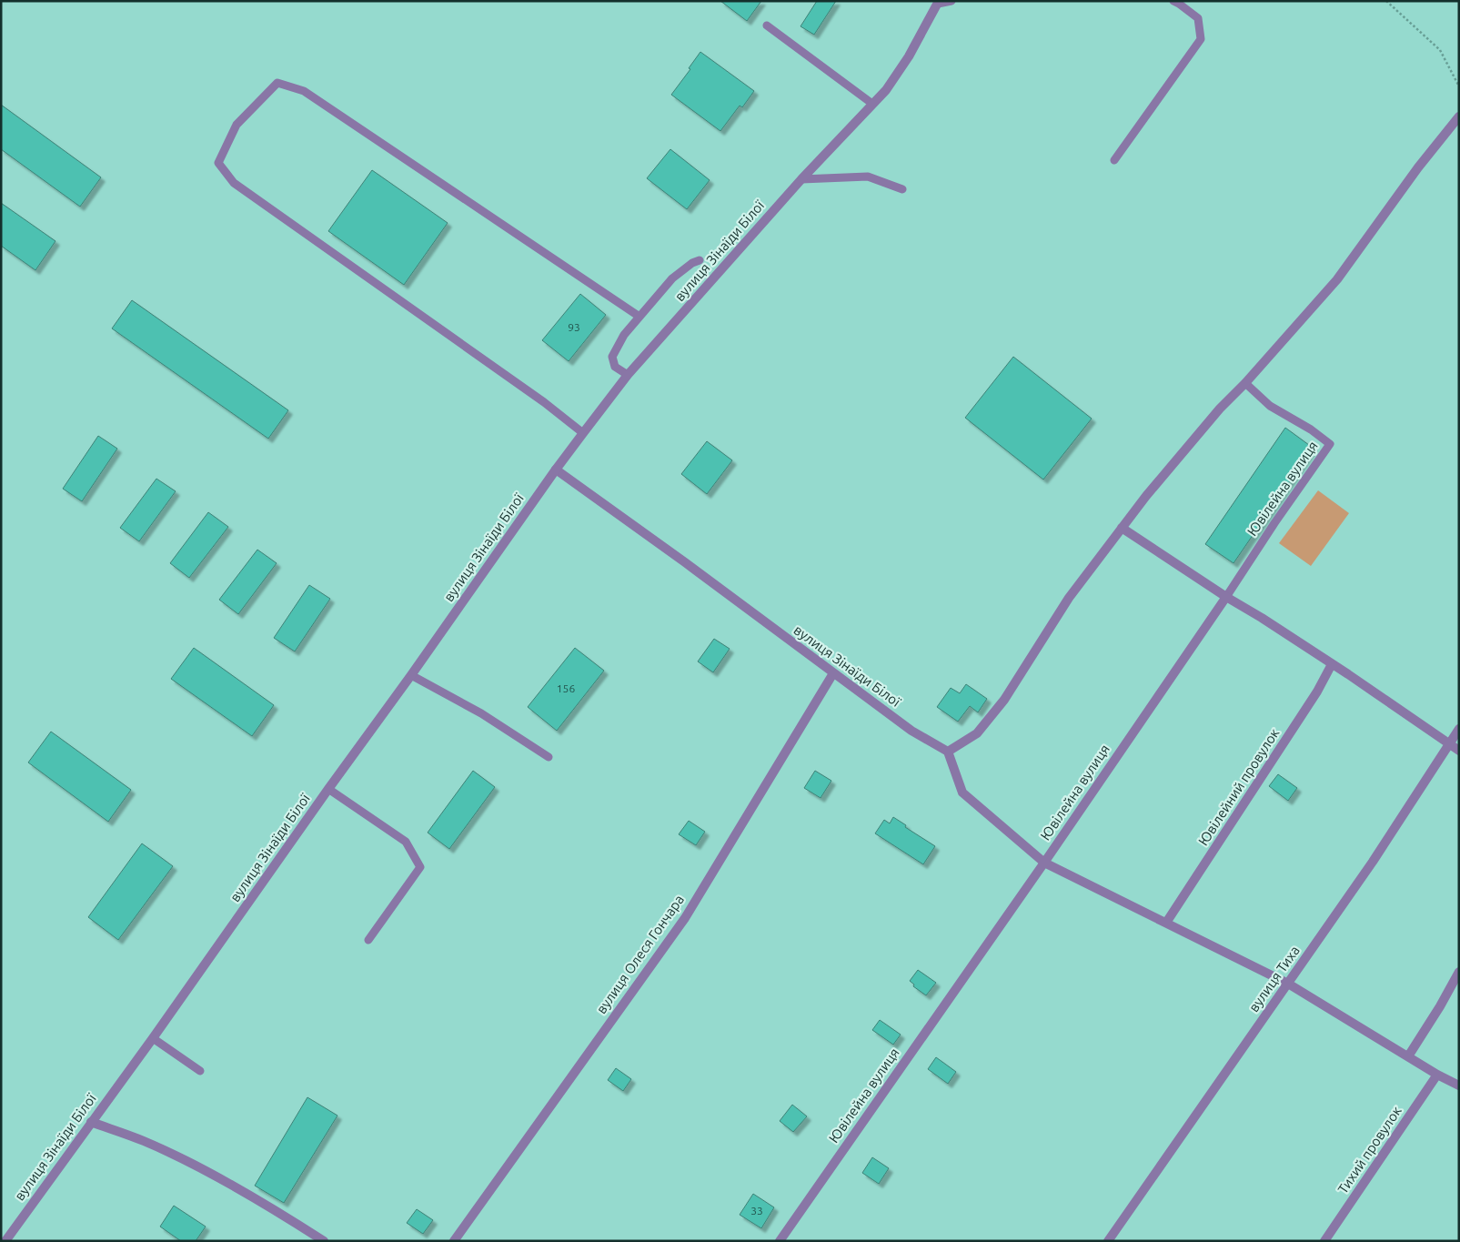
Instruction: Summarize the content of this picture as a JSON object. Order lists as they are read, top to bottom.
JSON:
{
  "streets": {
    "street": [
      "вулиця Зінаїди Білої",
      "Ювілейна вулиця",
      "Ювілейний провулок",
      "вулиця Олеся Гончара",
      "вулиця Тиха",
      "Тихий провулок"
    ]
  },
  "crossings": [
    ["вулиця Зінаїди Білої", "вулиця Олеся Гончара"]
  ],
  "house_numbers": ["93", "156", "33"]
}
